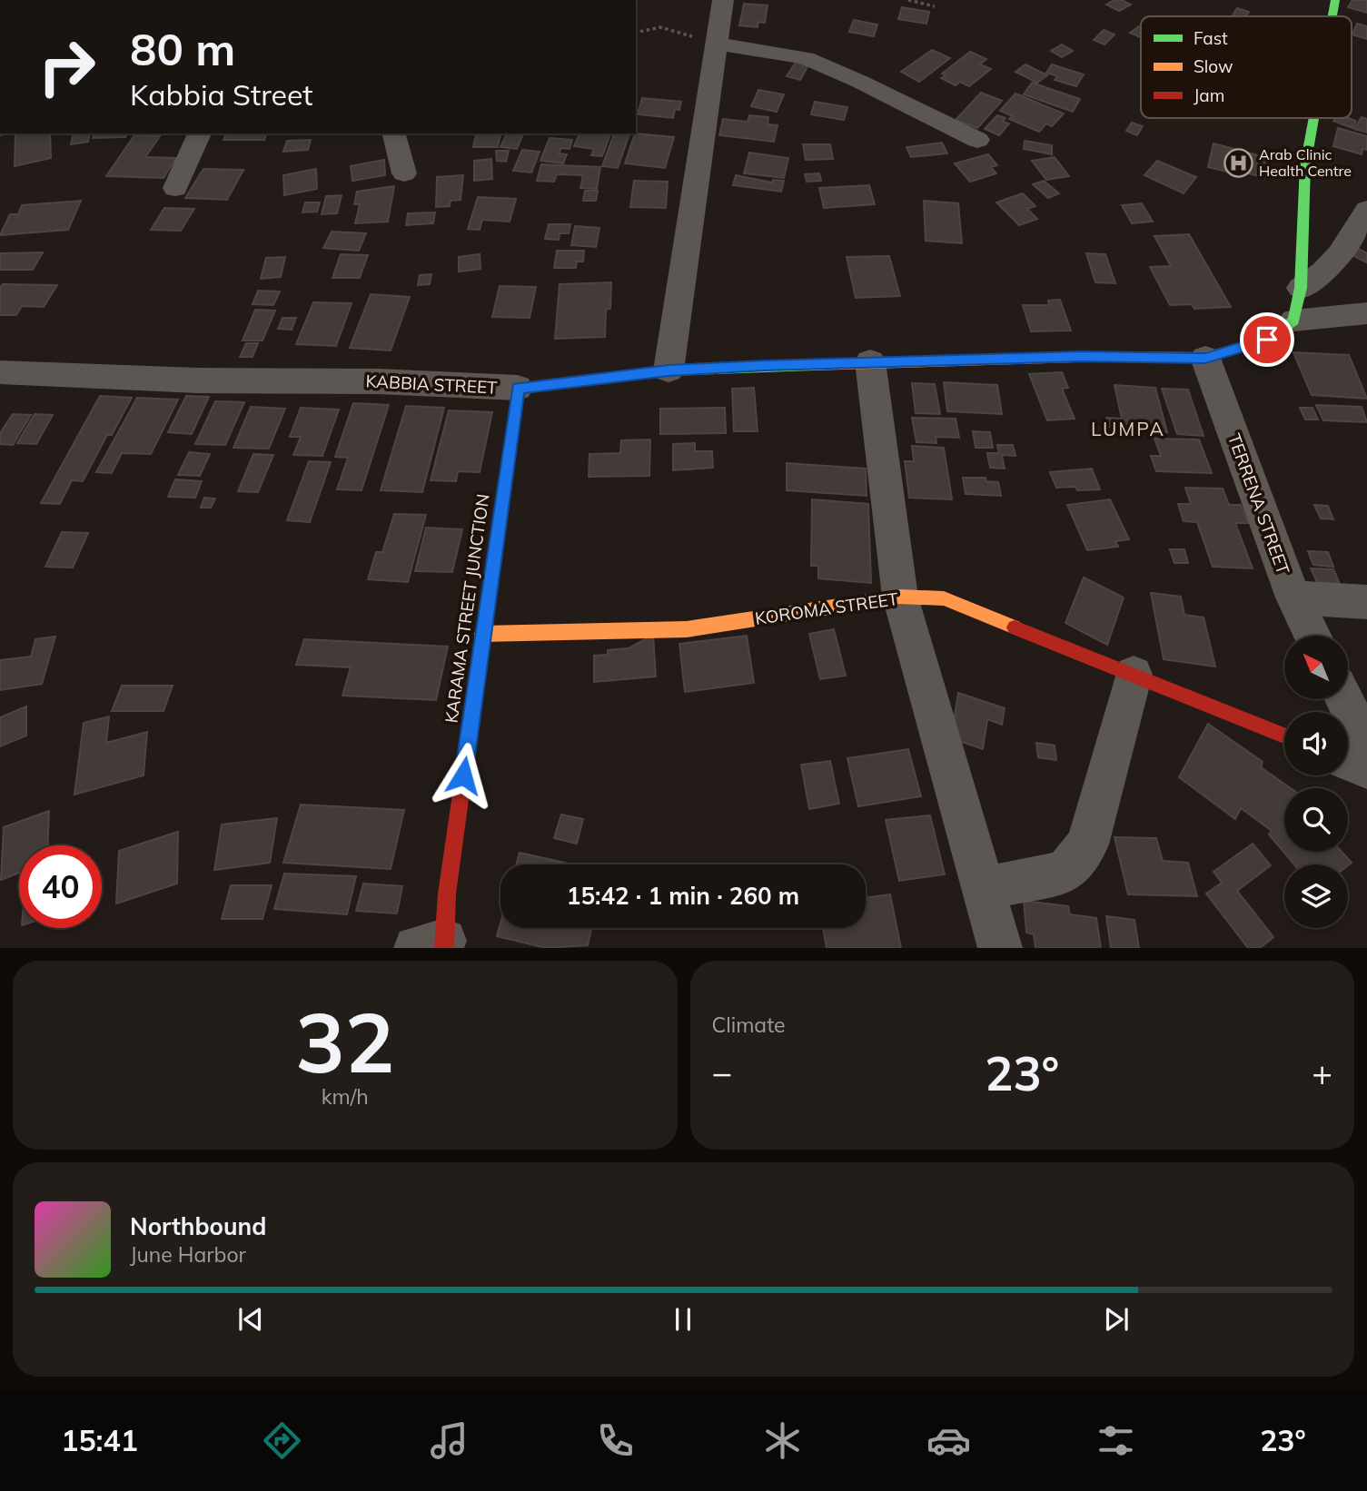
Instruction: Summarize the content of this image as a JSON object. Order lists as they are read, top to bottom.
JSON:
{
  "streets": {
    "street": [
      "KABBIA STREET",
      "TERRENA STREET",
      "KARAMA STREET JUNCTION",
      "KOROMA STREET"
    ]
  },
  "crossings": [
    ["KABBIA STREET", "TERRENA STREET"],
    ["KABBIA STREET", "KARAMA STREET JUNCTION"],
    ["KARAMA STREET JUNCTION", "KOROMA STREET"]
  ],
  "districts": ["LUMPA"],
  "places": {
    "hospital": ["Arab Clinic Health Centre"]
  },
  "legend": ["Fast", "Slow", "Jam"],
  "north": "top left",
  "page": {
    "turn": ["80 m", "Kabbia Street"],
    "limit": "40",
    "trip": "15:42 · 1 min · 260 m",
    "tile": [
      ["32", "km/h"],
      "Climate"
    ],
    "heat": ["−", "23°", "+"],
    "song": ["Northbound", "June Harbor"],
    "tabs": ["15:41", "23°"]
  }
}
